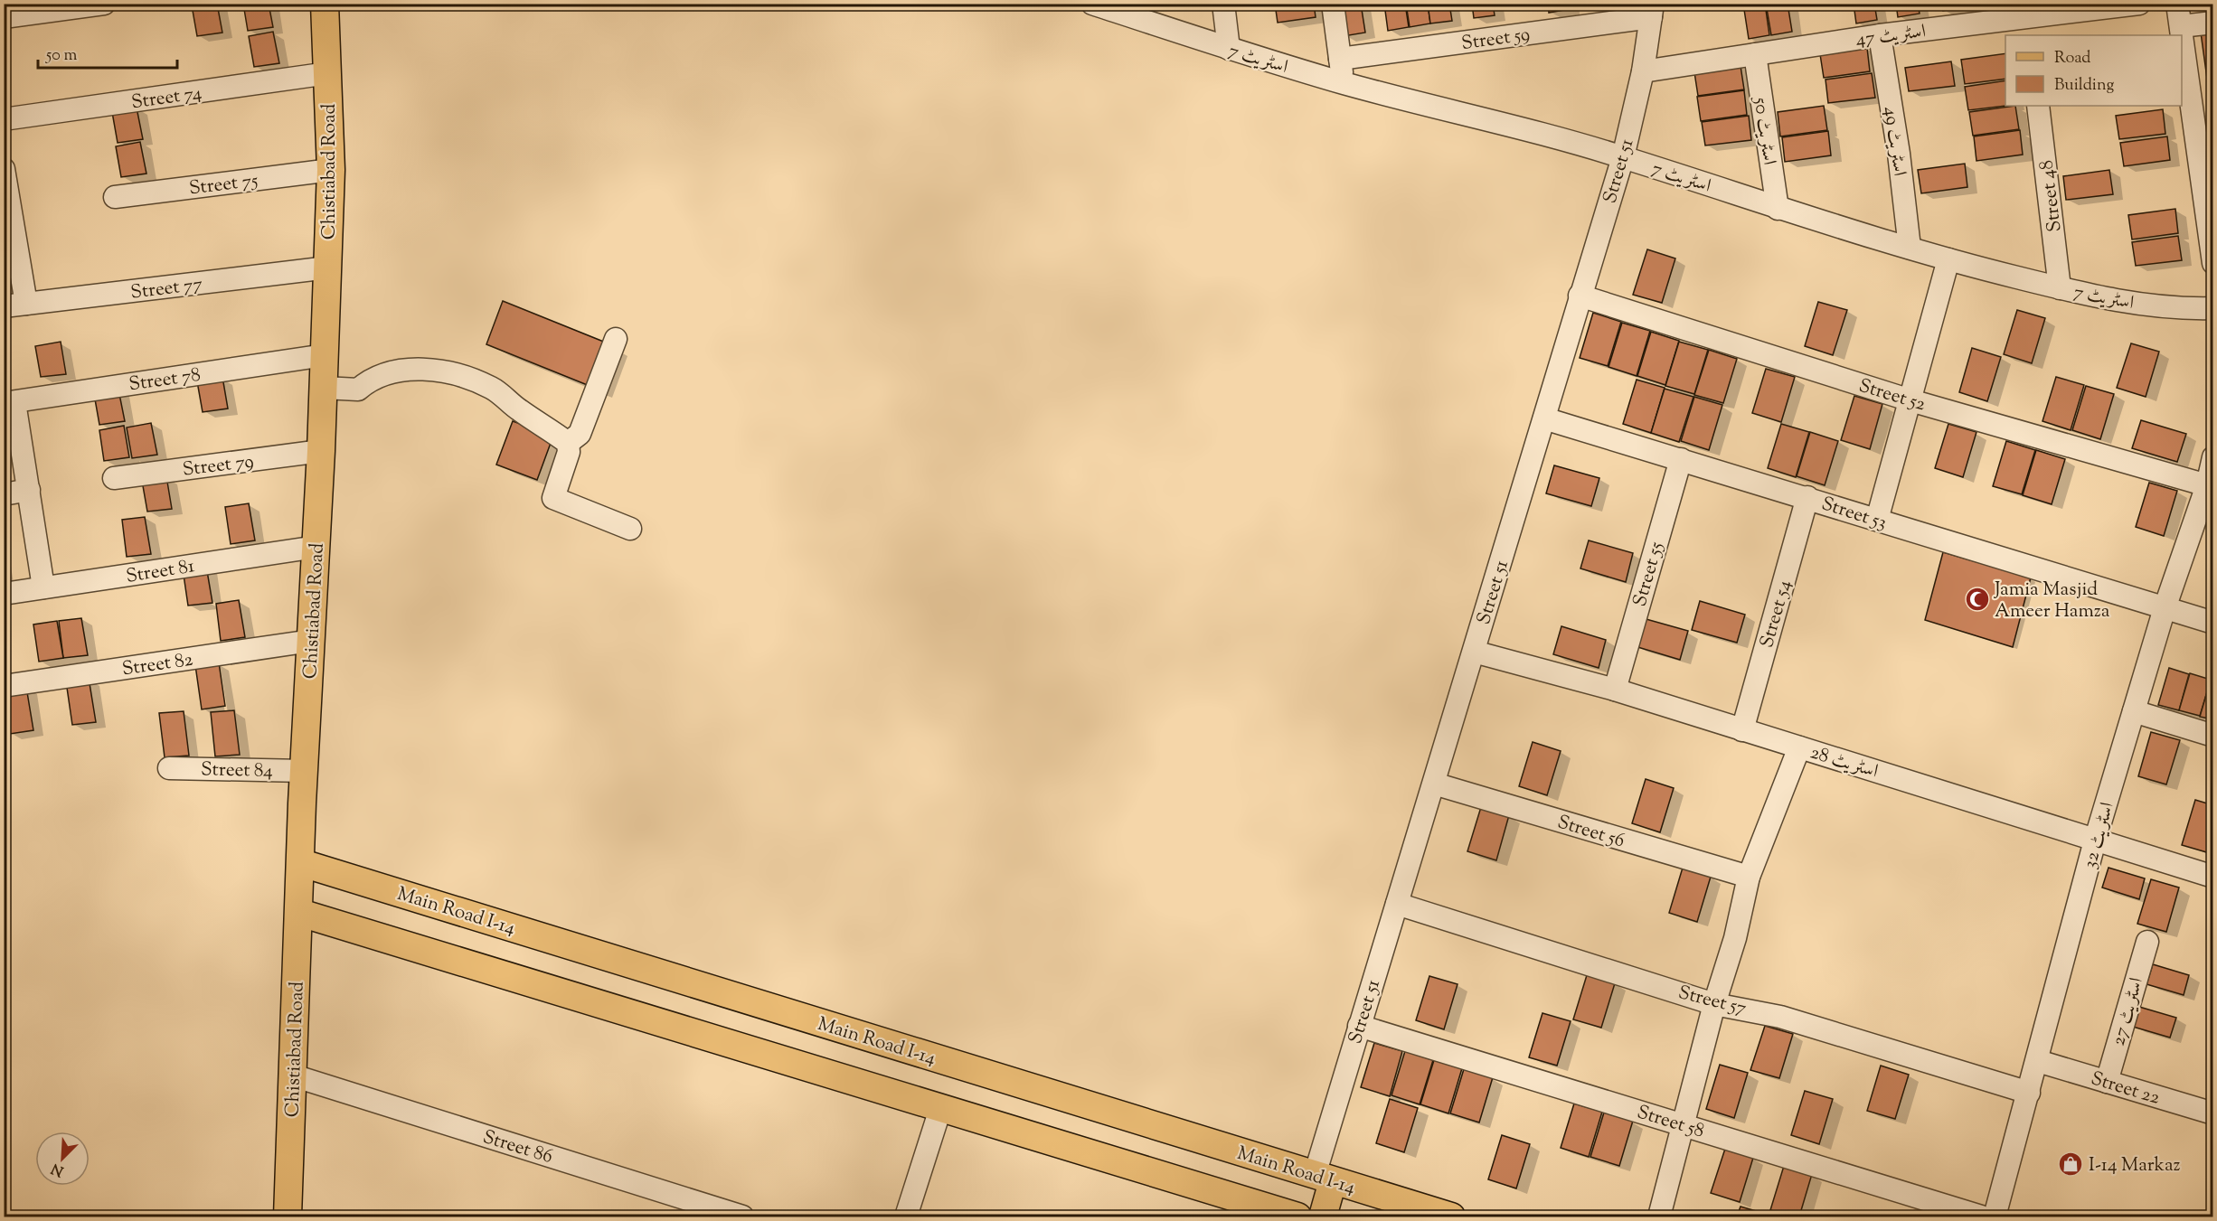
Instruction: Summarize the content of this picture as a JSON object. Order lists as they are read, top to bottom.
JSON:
{
  "streets": {
    "main road": ["Chistiabad Road", "Main Road I-14"],
    "street": [
      "اسٹریٹ 47",
      "Street 59",
      "اسٹریٹ 7",
      "Street 74",
      "اسٹریٹ 50",
      "اسٹریٹ 49",
      "Street 51",
      "Street 75",
      "Street 48",
      "Street 77",
      "Street 78",
      "Street 52",
      "Street 79",
      "Street 53",
      "Street 81",
      "Street 55",
      "Street 54",
      "Street 82",
      "اسٹریٹ 28",
      "Street 84",
      "Street 56",
      "اسٹریٹ 32",
      "Street 57",
      "اسٹریٹ 27",
      "Street 22",
      "Street 58",
      "Street 86"
    ]
  },
  "crossings": [
    ["اسٹریٹ 47", "اسٹریٹ 50"],
    ["اسٹریٹ 47", "اسٹریٹ 49"],
    ["اسٹریٹ 47", "Street 51"],
    ["Street 59", "Street 51"],
    ["اسٹریٹ 7", "اسٹریٹ 50"],
    ["اسٹریٹ 7", "اسٹریٹ 49"],
    ["اسٹریٹ 7", "Street 51"],
    ["اسٹریٹ 7", "Street 48"],
    ["Street 74", "Chistiabad Road"],
    ["Street 51", "Street 52"],
    ["Street 51", "Street 53"],
    ["Street 51", "اسٹریٹ 28"],
    ["Street 51", "Street 56"],
    ["Street 51", "Main Road I-14"],
    ["Street 51", "Street 57"],
    ["Street 51", "Street 58"],
    ["Chistiabad Road", "Street 75"],
    ["Chistiabad Road", "Street 77"],
    ["Chistiabad Road", "Street 78"],
    ["Chistiabad Road", "Street 79"],
    ["Chistiabad Road", "Street 81"],
    ["Chistiabad Road", "Street 82"],
    ["Chistiabad Road", "Street 84"],
    ["Chistiabad Road", "Main Road I-14"],
    ["Chistiabad Road", "Street 86"],
    ["Street 52", "اسٹریٹ 32"],
    ["Street 53", "Street 55"],
    ["Street 53", "Street 54"],
    ["Street 53", "اسٹریٹ 32"],
    ["Street 55", "اسٹریٹ 28"],
    ["Street 54", "اسٹریٹ 28"],
    ["اسٹریٹ 28", "اسٹریٹ 32"],
    ["اسٹریٹ 32", "Street 57"],
    ["اسٹریٹ 32", "Street 22"],
    ["اسٹریٹ 27", "Street 22"]
  ],
  "places": {
    "mosque": ["Jamia Masjid Ameer Hamza"],
    "shop": ["I-14 Markaz"]
  },
  "legend": ["Road", "Building"],
  "scale_bar": "50 m",
  "north": "bottom left"
}
